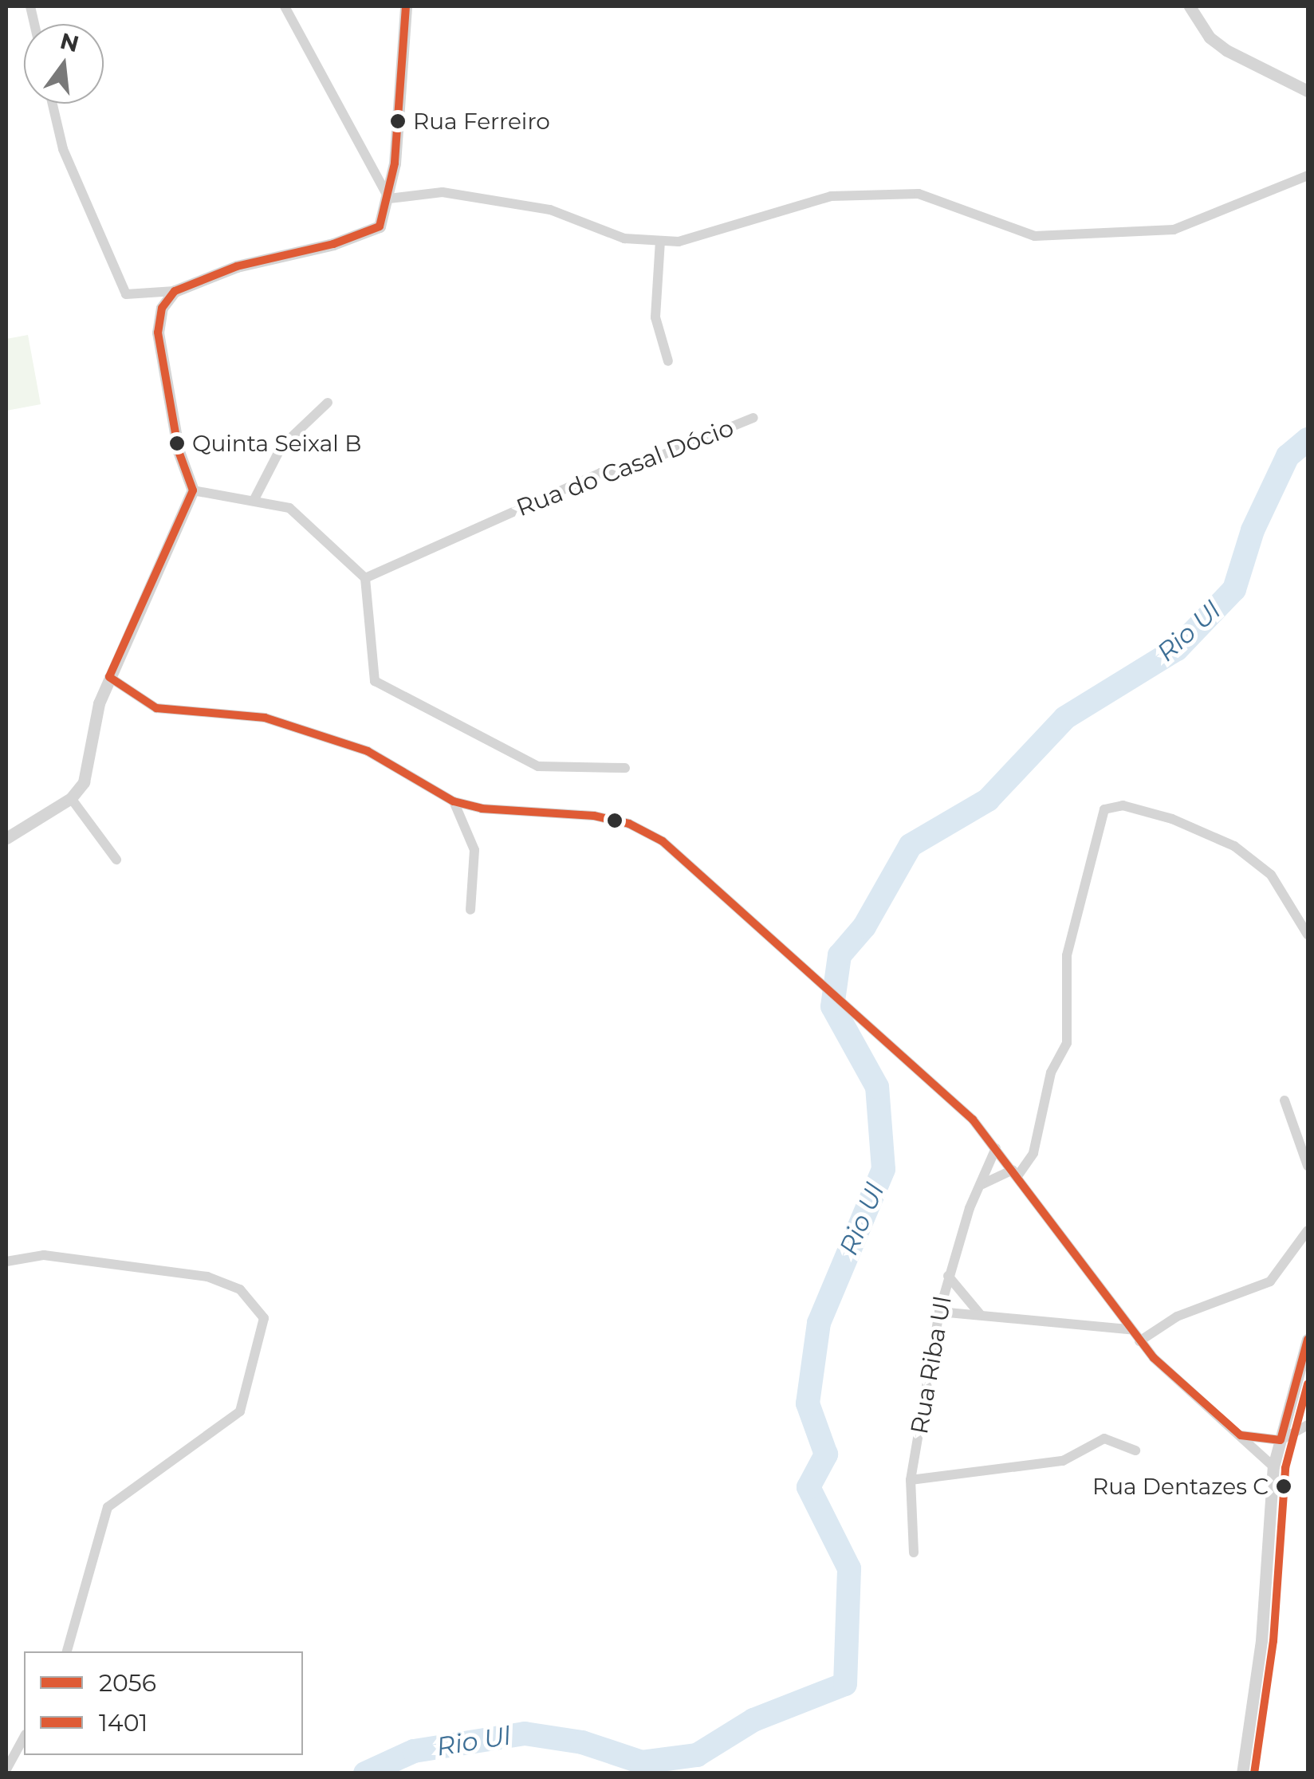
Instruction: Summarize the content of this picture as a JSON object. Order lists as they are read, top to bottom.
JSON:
{
  "streets": {
    "street": ["Rua do Casal Dócio", "Rua Riba Ul"]
  },
  "water": ["Rio Ul"],
  "places": ["Rua Ferreiro", "Quinta Seixal B", "Rua Dentazes C"],
  "lines": ["transit line 2056", "transit line 1401"],
  "legend": ["2056", "1401"],
  "north": "top"
}
